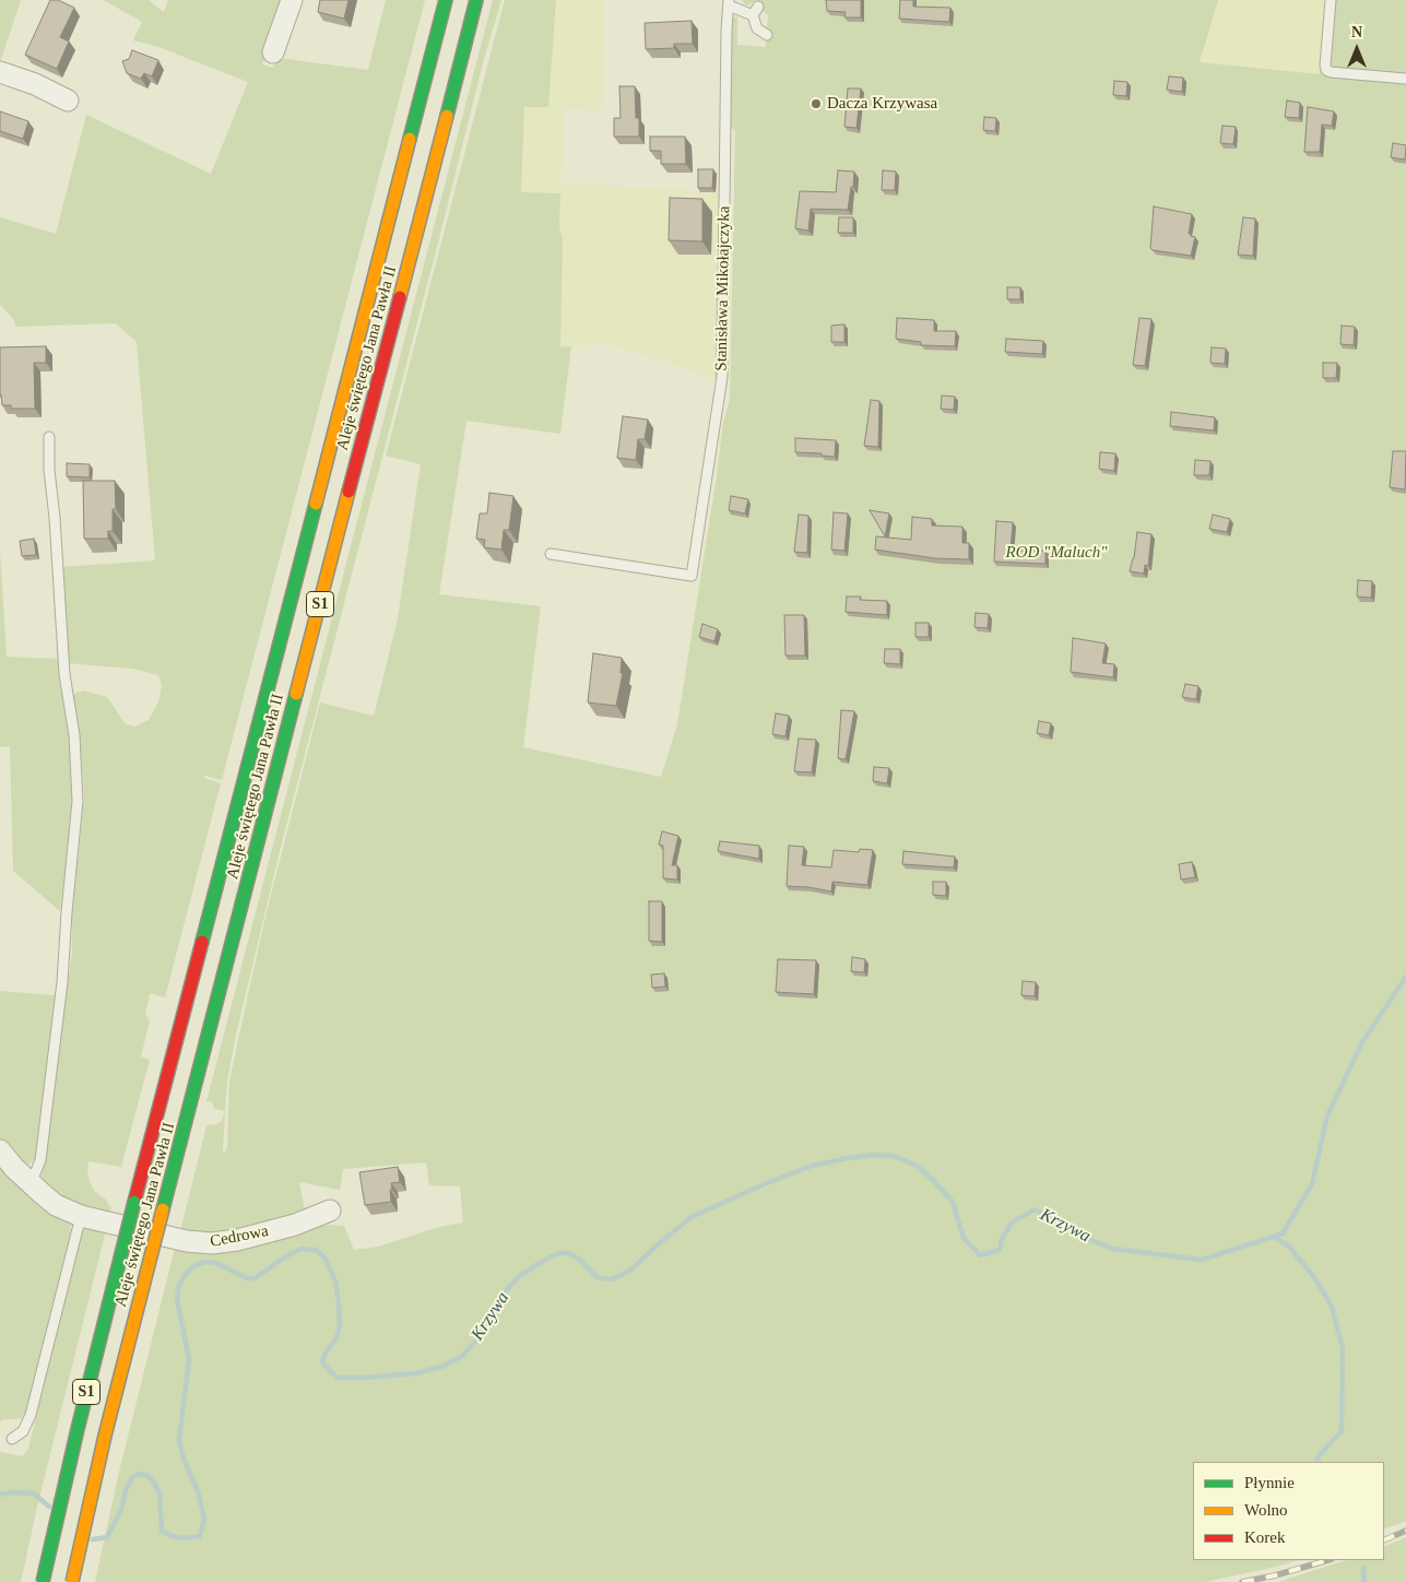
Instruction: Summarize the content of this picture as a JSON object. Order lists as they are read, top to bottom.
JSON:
{
  "streets": {
    "highway": ["Aleje świętego Jana Pawła II", "S1"],
    "street": ["Cedrowa"],
    "lane": ["Stanisława Mikołajczyka"]
  },
  "water": ["Krzywa"],
  "parks": ["ROD \"Maluch\""],
  "places": ["Dacza Krzywasa"],
  "legend": ["Płynnie", "Wolno", "Korek"],
  "north": "top"
}
